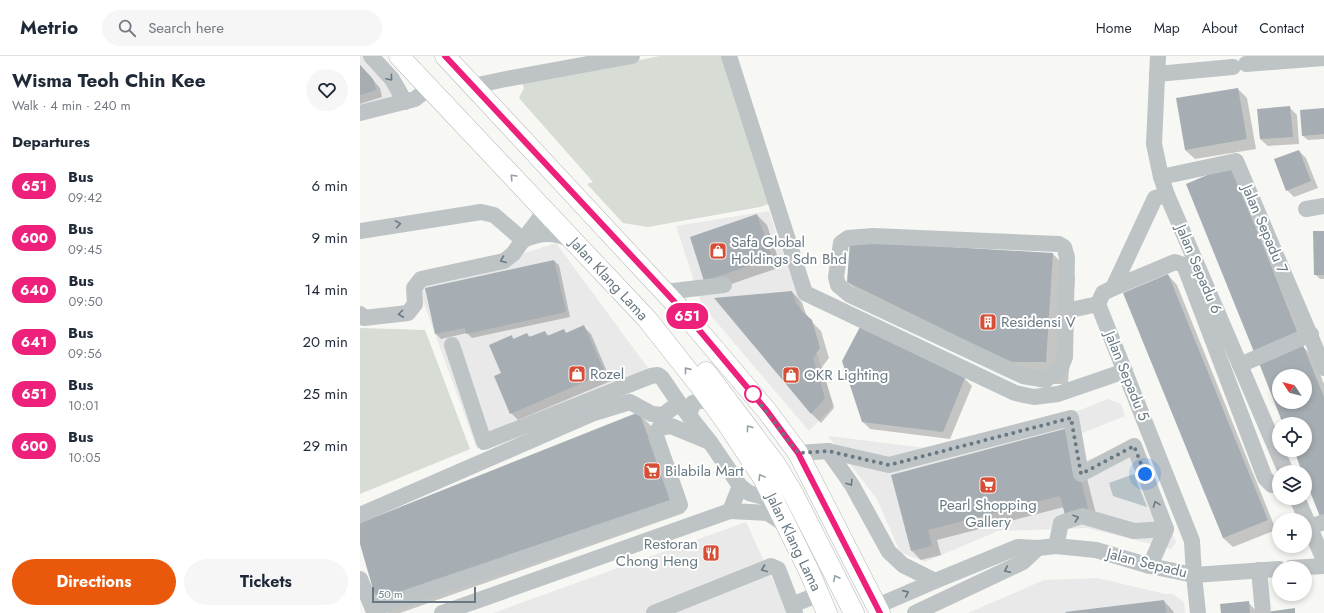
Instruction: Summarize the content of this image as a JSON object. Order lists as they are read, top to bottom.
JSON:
{
  "streets": {
    "main road": ["Jalan Klang Lama"],
    "street": [
      "Jalan Sepadu 7",
      "Jalan Sepadu 6",
      "Jalan Sepadu 5",
      "Jalan Sepadu"
    ]
  },
  "crossings": [
    ["Jalan Sepadu 7", "Jalan Sepadu 6"],
    ["Jalan Sepadu 5", "Jalan Sepadu"]
  ],
  "places": {
    "shop": ["Safa Global Holdings Sdn Bhd", "Rozel", "OKR Lighting"],
    "building": ["Residensi V"],
    "supermarket": ["Bilabila Mart", "Pearl Shopping Gallery"],
    "restaurant": ["Restoran Chong Heng"]
  },
  "lines": ["bus line 651"],
  "scale_bar": "50 m",
  "north": "top left",
  "page": {
    "header": "Metrio",
    "search": "Search here",
    "nav": [
      "Home",
      "Map",
      "About",
      "Contact"
    ],
    "heading": [
      ["Wisma Teoh Chin Kee", "Walk · 4 min · 240 m"],
      "Departures"
    ],
    "on_map": "651",
    "list": [
      {
        "mark": "651",
        "name": "Bus",
        "note": "09:42",
        "value": "6 min"
      },
      {
        "mark": "600",
        "name": "Bus",
        "note": "09:45",
        "value": "9 min"
      },
      {
        "mark": "640",
        "name": "Bus",
        "note": "09:50",
        "value": "14 min"
      },
      {
        "mark": "641",
        "name": "Bus",
        "note": "09:56",
        "value": "20 min"
      },
      {
        "mark": "651",
        "name": "Bus",
        "note": "10:01",
        "value": "25 min"
      },
      {
        "mark": "600",
        "name": "Bus",
        "note": "10:05",
        "value": "29 min"
      }
    ],
    "map_buttons": ["+", "−"],
    "buttons": ["Directions", "Tickets"],
    "scale": "50 m"
  }
}
